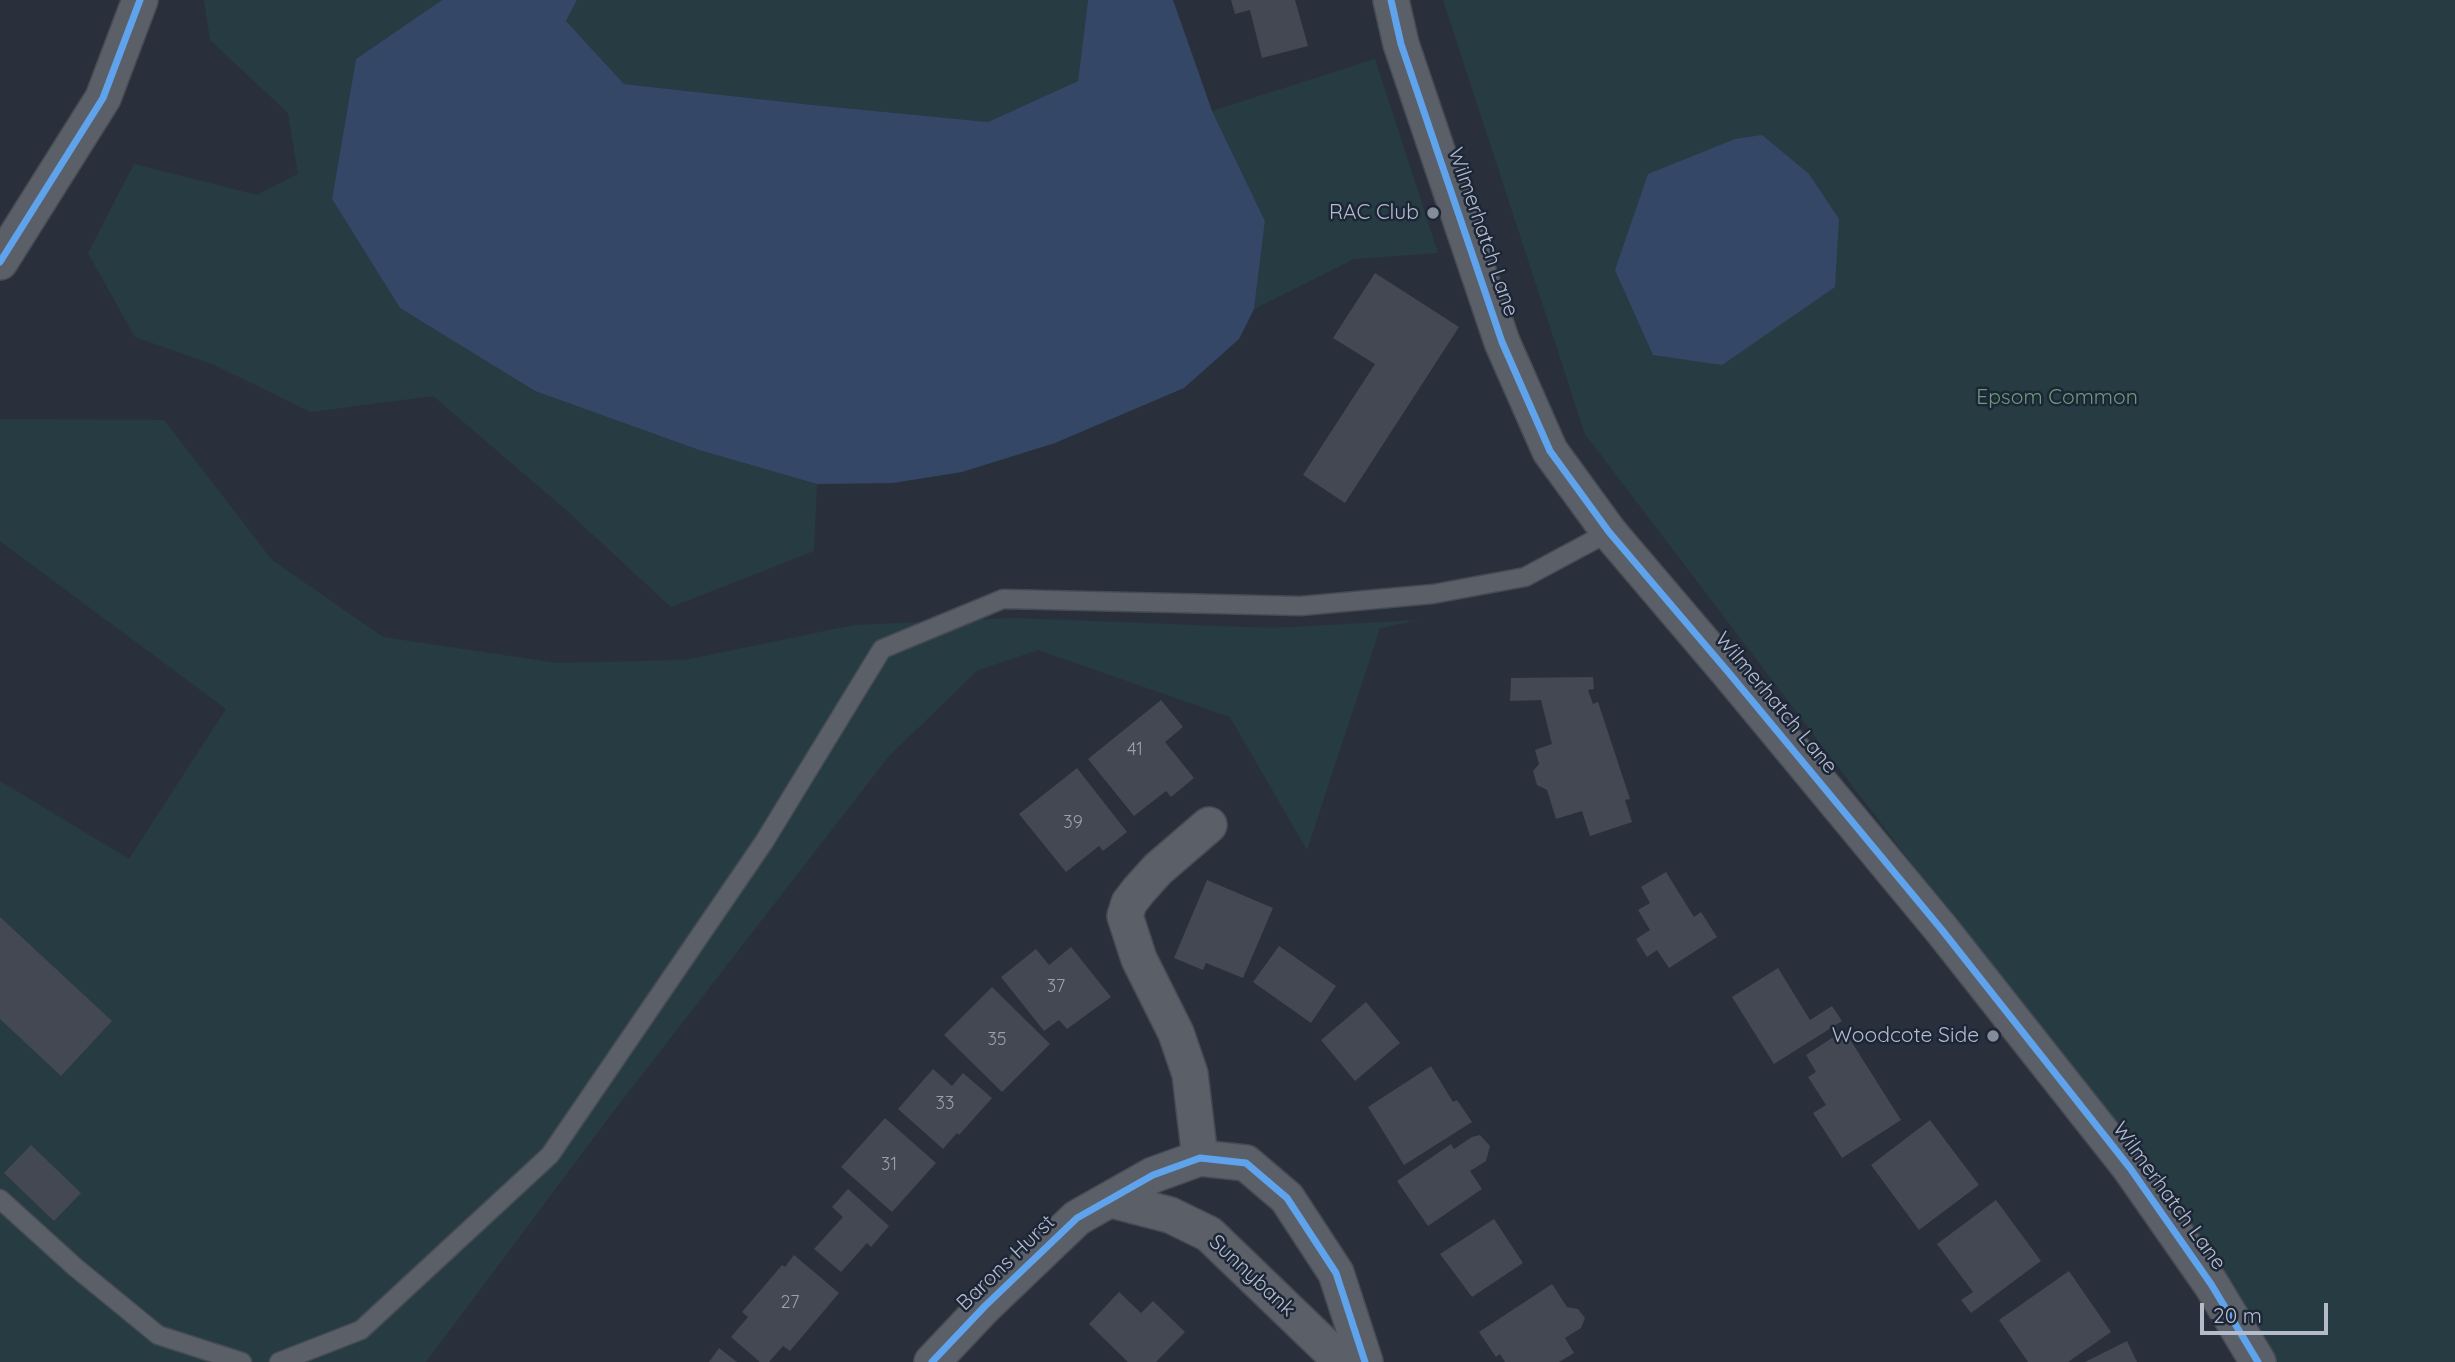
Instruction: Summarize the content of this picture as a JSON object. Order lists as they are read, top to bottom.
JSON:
{
  "streets": {
    "street": ["Wilmerhatch Lane", "Barons Hurst", "Sunnybank"]
  },
  "crossings": [
    ["Barons Hurst", "Sunnybank"]
  ],
  "parks": ["Epsom Common"],
  "places": ["RAC Club", "Woodcote Side"],
  "house_numbers": [
    "41",
    "39",
    "37",
    "35",
    "33",
    "31",
    "27"
  ],
  "scale_bar": "20 m"
}
